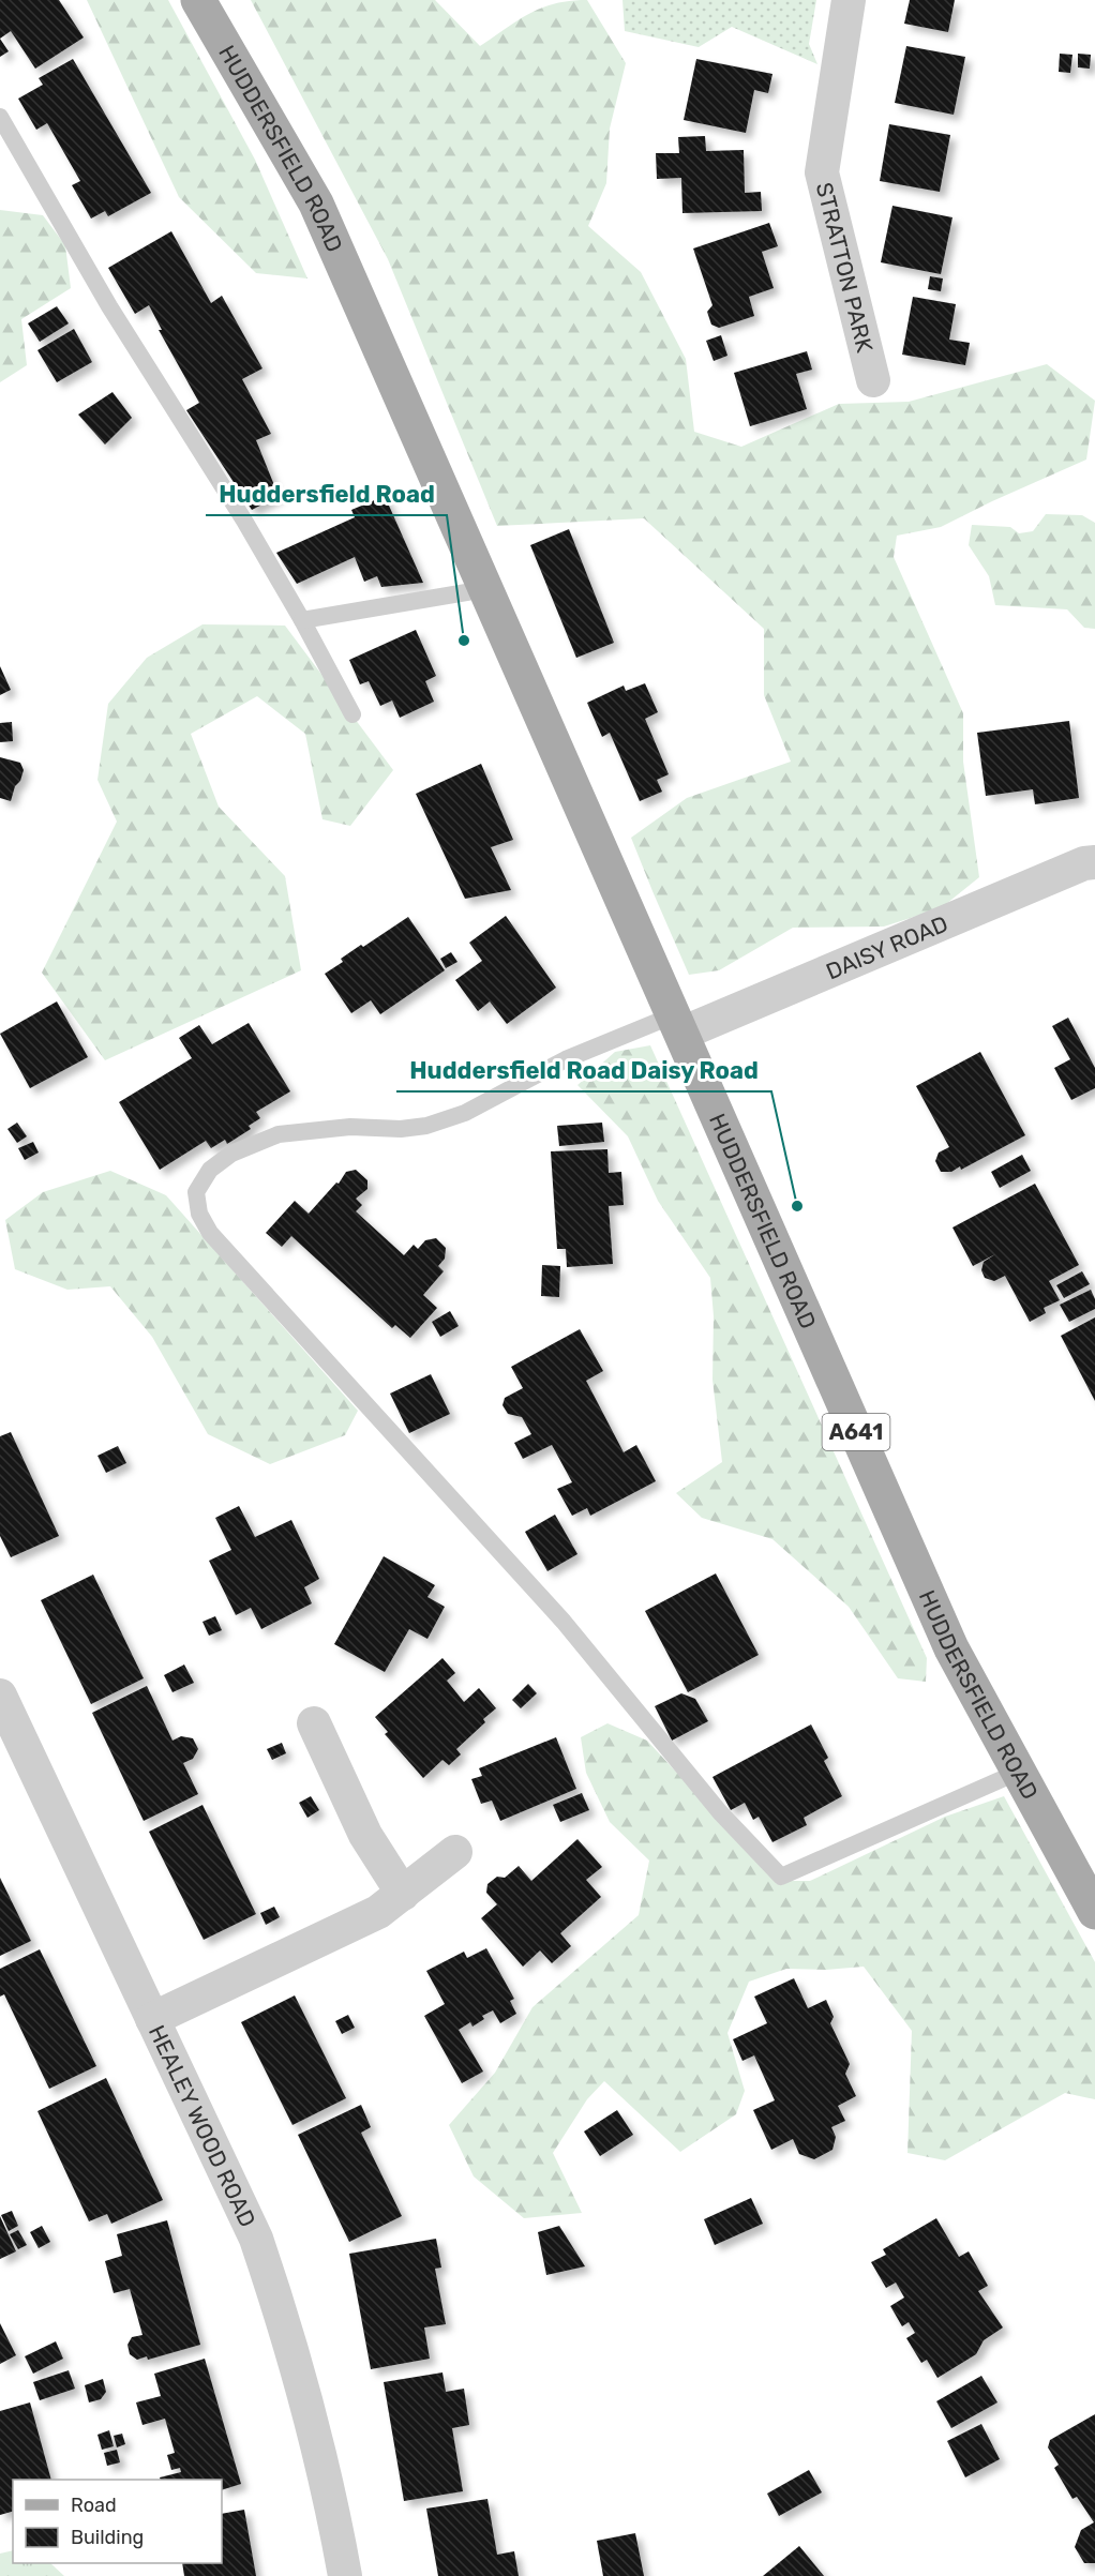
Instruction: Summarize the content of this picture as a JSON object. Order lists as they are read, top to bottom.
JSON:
{
  "streets": {
    "main road": ["HUDDERSFIELD ROAD", "A641"],
    "street": ["STRATTON PARK", "DAISY ROAD", "HEALEY WOOD ROAD"]
  },
  "crossings": [
    ["HUDDERSFIELD ROAD", "DAISY ROAD"]
  ],
  "places": ["Huddersfield Road", "Huddersfield Road Daisy Road"],
  "legend": ["Road", "Building"]
}
